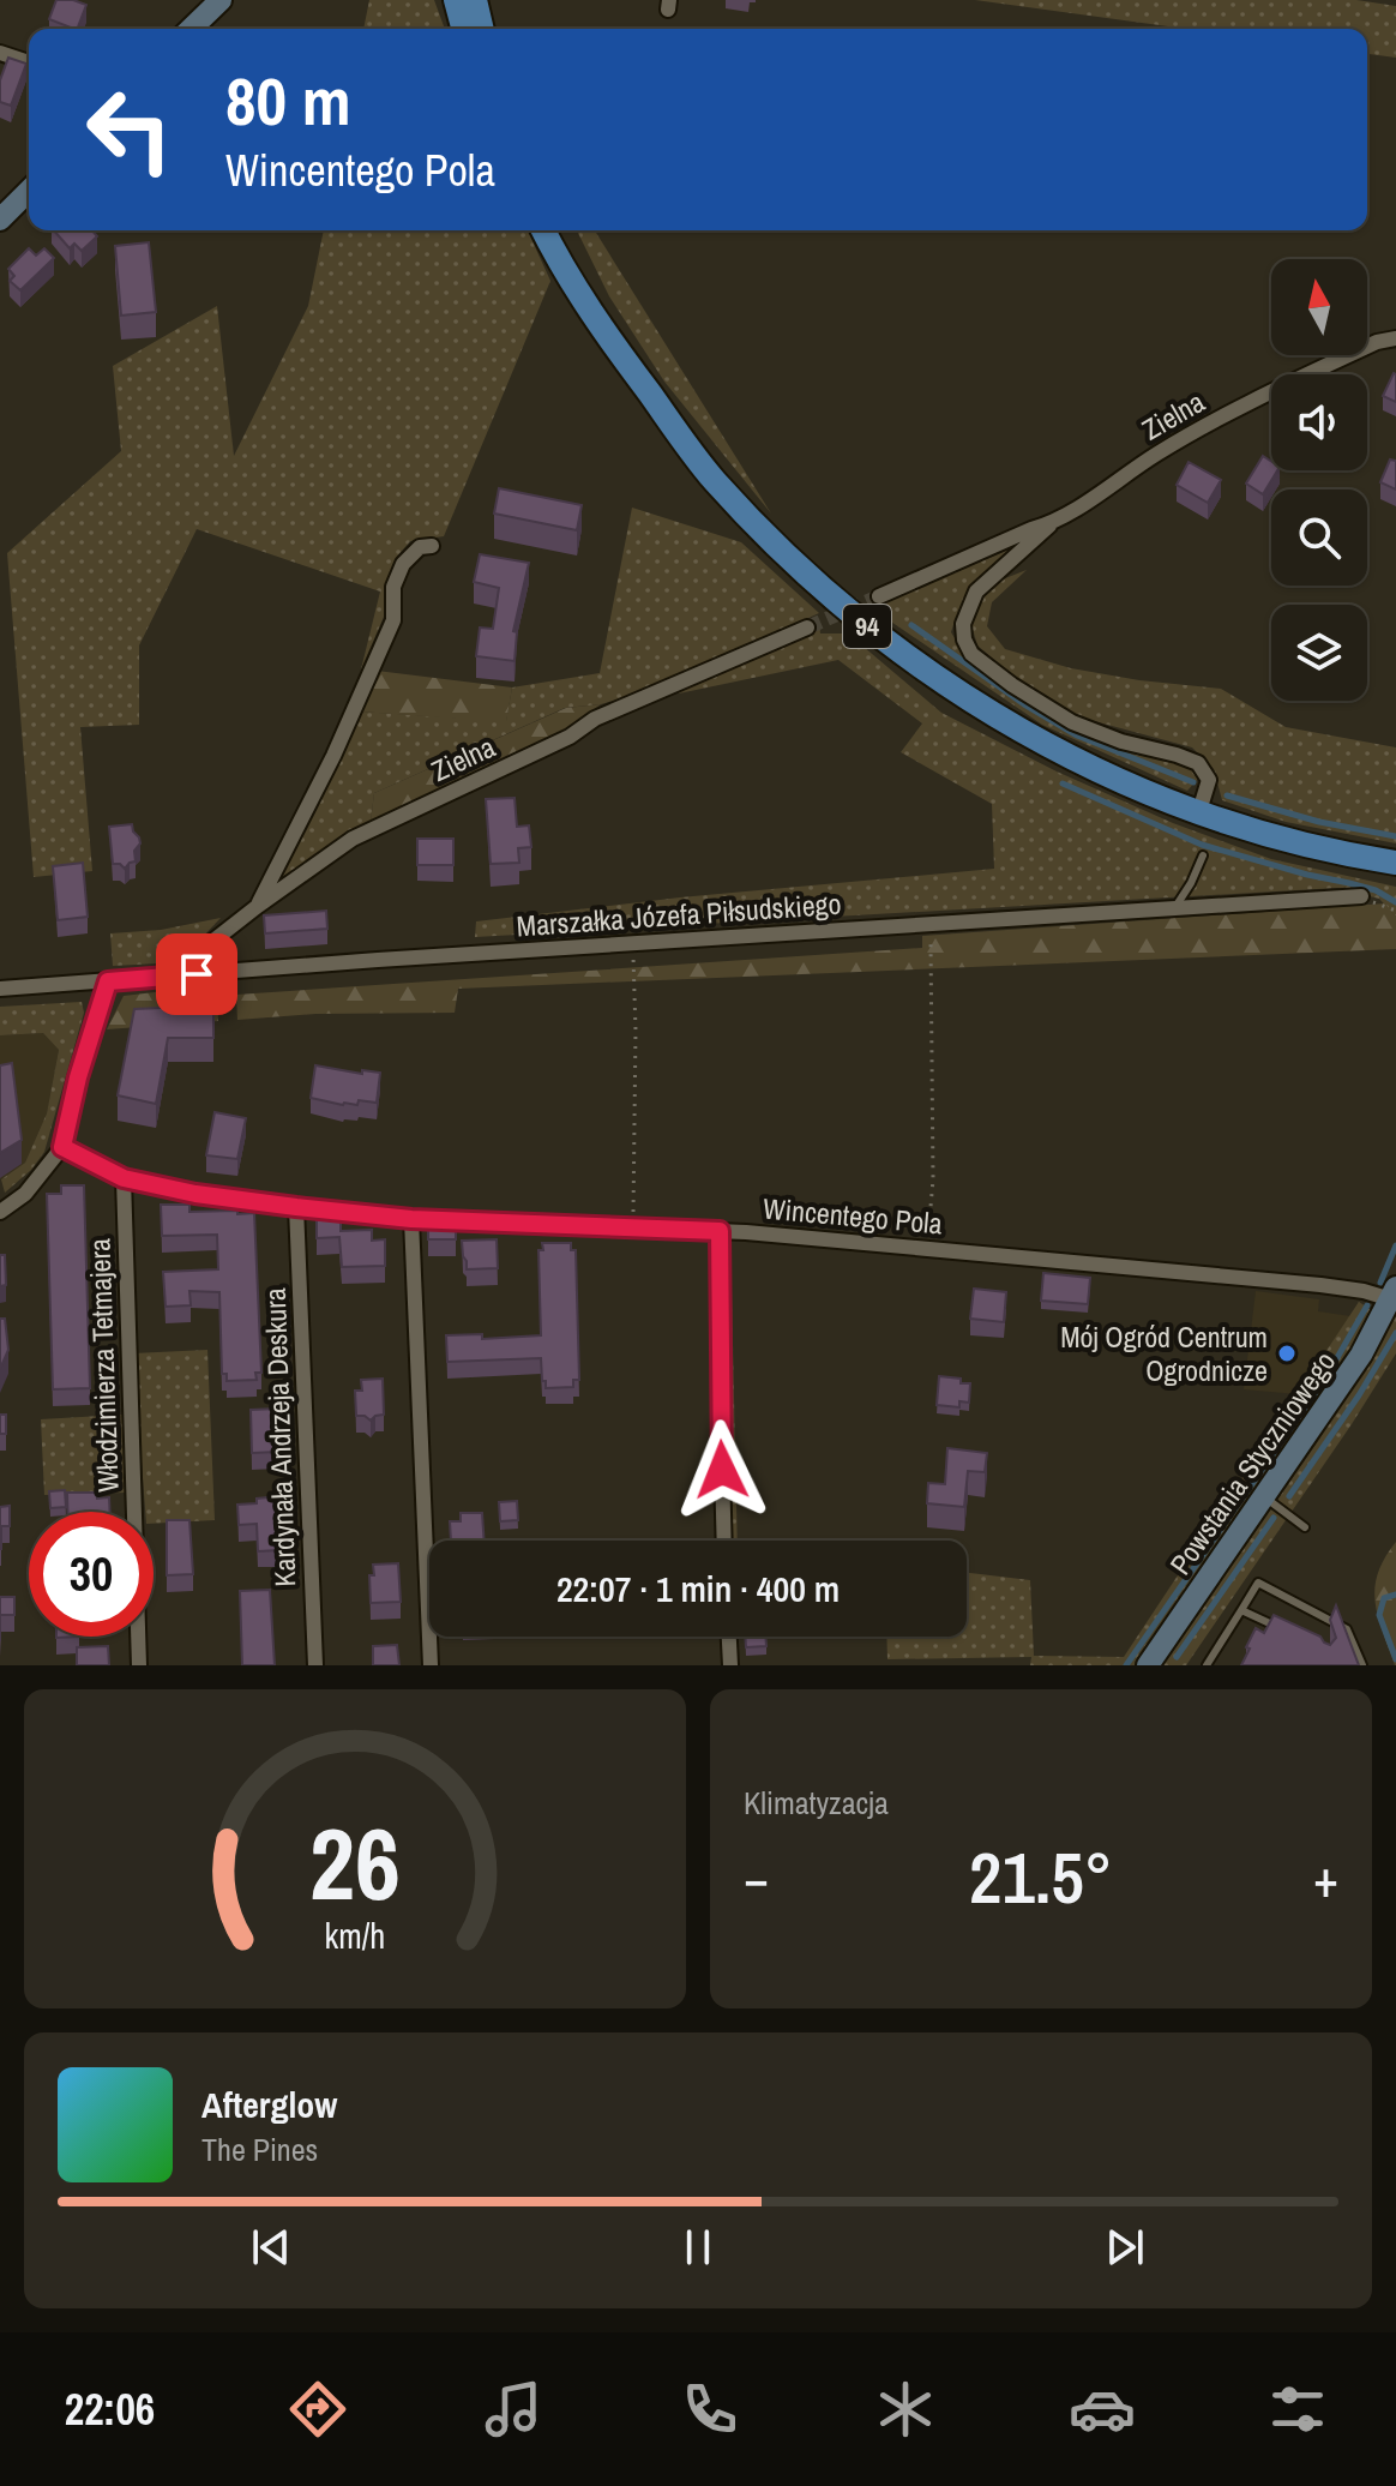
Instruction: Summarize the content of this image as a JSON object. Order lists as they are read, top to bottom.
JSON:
{
  "streets": {
    "main road": ["94", "Powstania Styczniowego"],
    "street": [
      "Zielna",
      "Marszałka Józefa Piłsudskiego",
      "Wincentego Pola",
      "Włodzimierza Tetmajera",
      "Kardynała Andrzeja Deskura"
    ]
  },
  "crossings": [
    ["Zielna", "Marszałka Józefa Piłsudskiego"],
    ["Wincentego Pola", "Włodzimierza Tetmajera"],
    ["Wincentego Pola", "Kardynała Andrzeja Deskura"],
    ["Wincentego Pola", "Powstania Styczniowego"]
  ],
  "places": ["Mój Ogród Centrum Ogrodnicze"],
  "north": "top",
  "page": {
    "turn": ["80 m", "Wincentego Pola"],
    "limit": "30",
    "trip": "22:07 · 1 min · 400 m",
    "tile": "Klimatyzacja",
    "heat": ["−", "21.5°", "+"],
    "song": ["Afterglow", "The Pines"],
    "tabs": "22:06",
    "gauge": ["26", "km/h"]
  }
}
